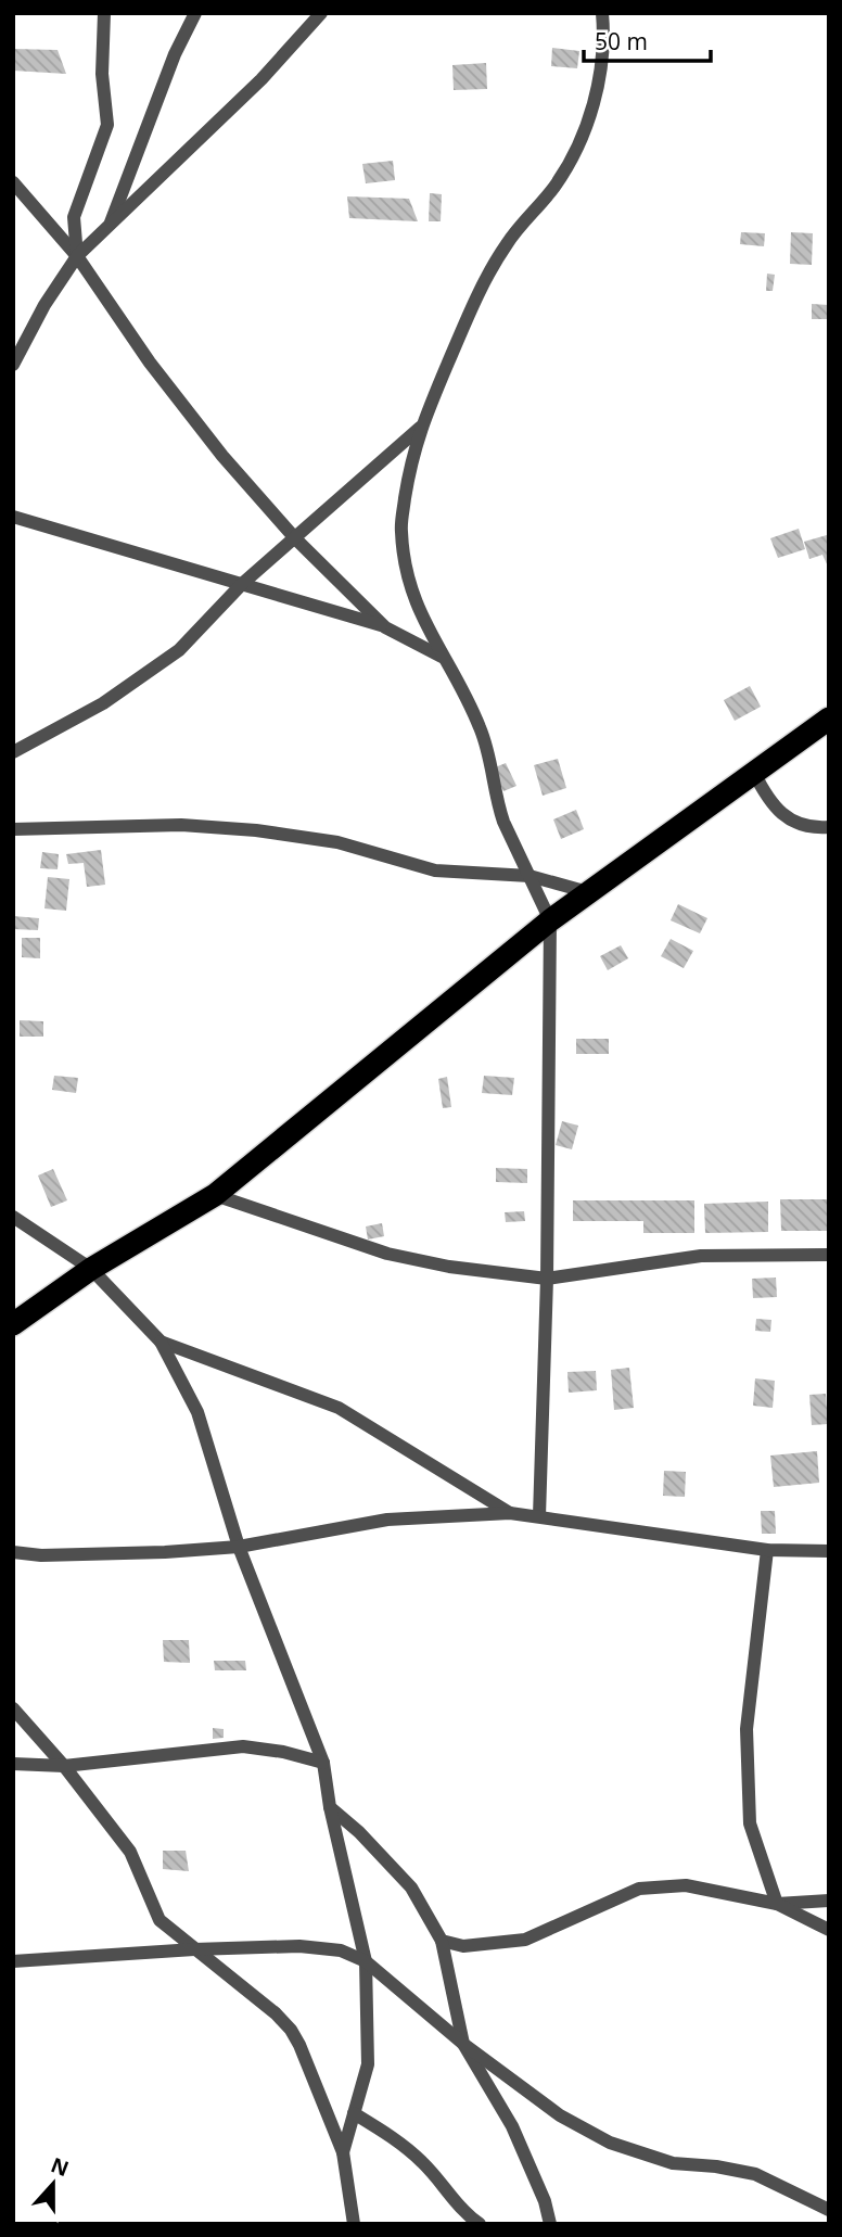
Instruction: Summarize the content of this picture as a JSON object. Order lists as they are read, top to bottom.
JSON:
{
  "scale_bar": "50 m",
  "north": "top"
}
